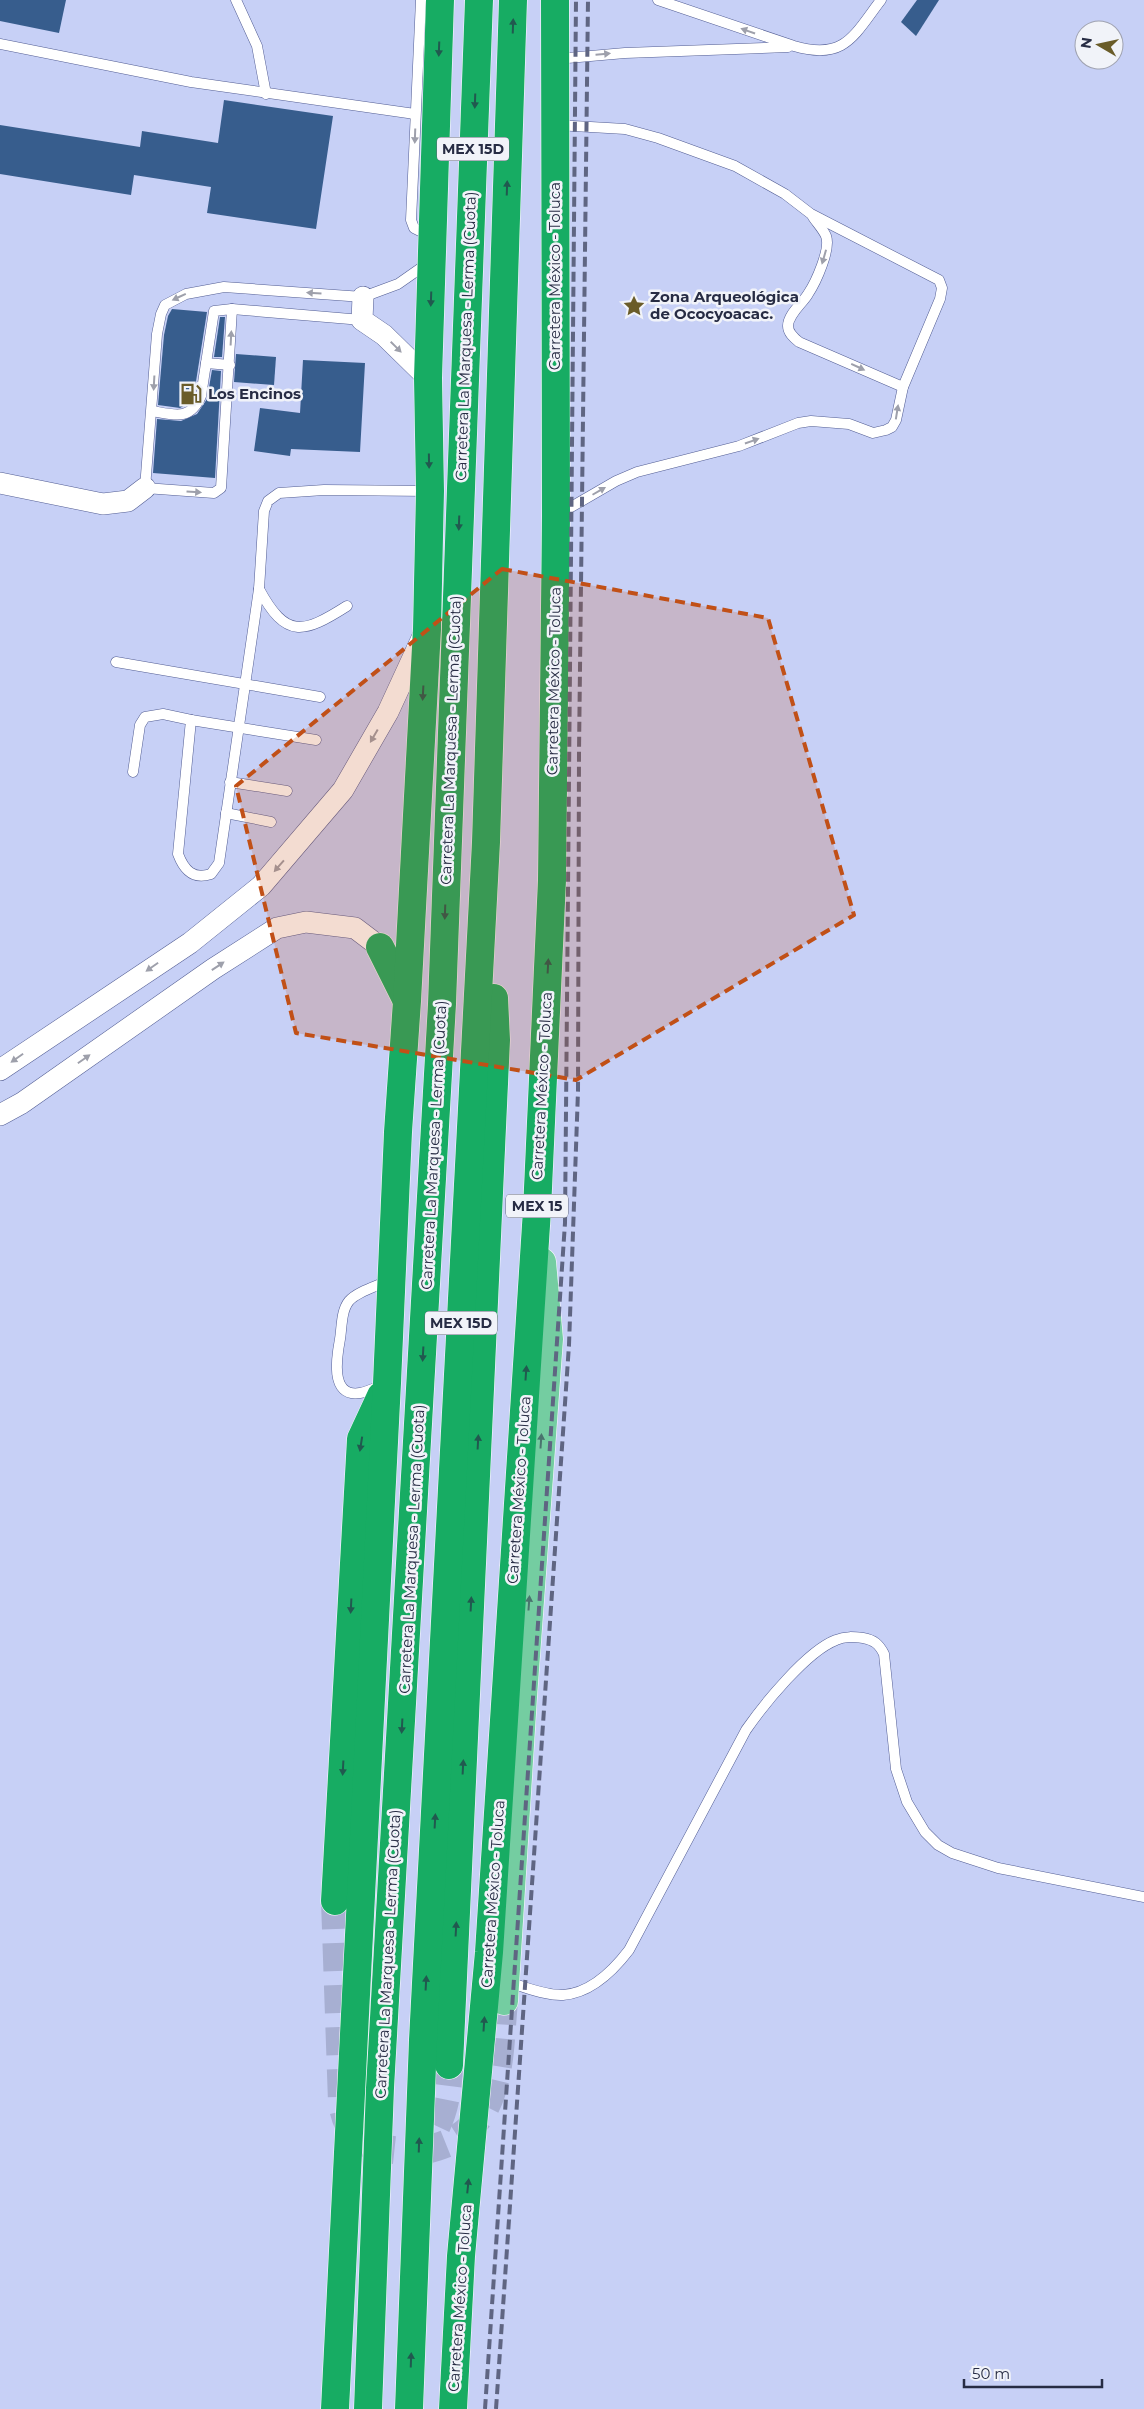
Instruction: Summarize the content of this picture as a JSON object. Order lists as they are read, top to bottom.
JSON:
{
  "streets": {
    "highway": [
      "MEX 15D",
      "Carretera México - Toluca",
      "Carretera La Marquesa - Lerma (Cuota)",
      "MEX 15"
    ]
  },
  "places": {
    "place": ["Zona Arqueológica de Ococyoacac."],
    "fuel station": ["Los Encinos"]
  },
  "scale_bar": "50 m",
  "north": "left"
}
